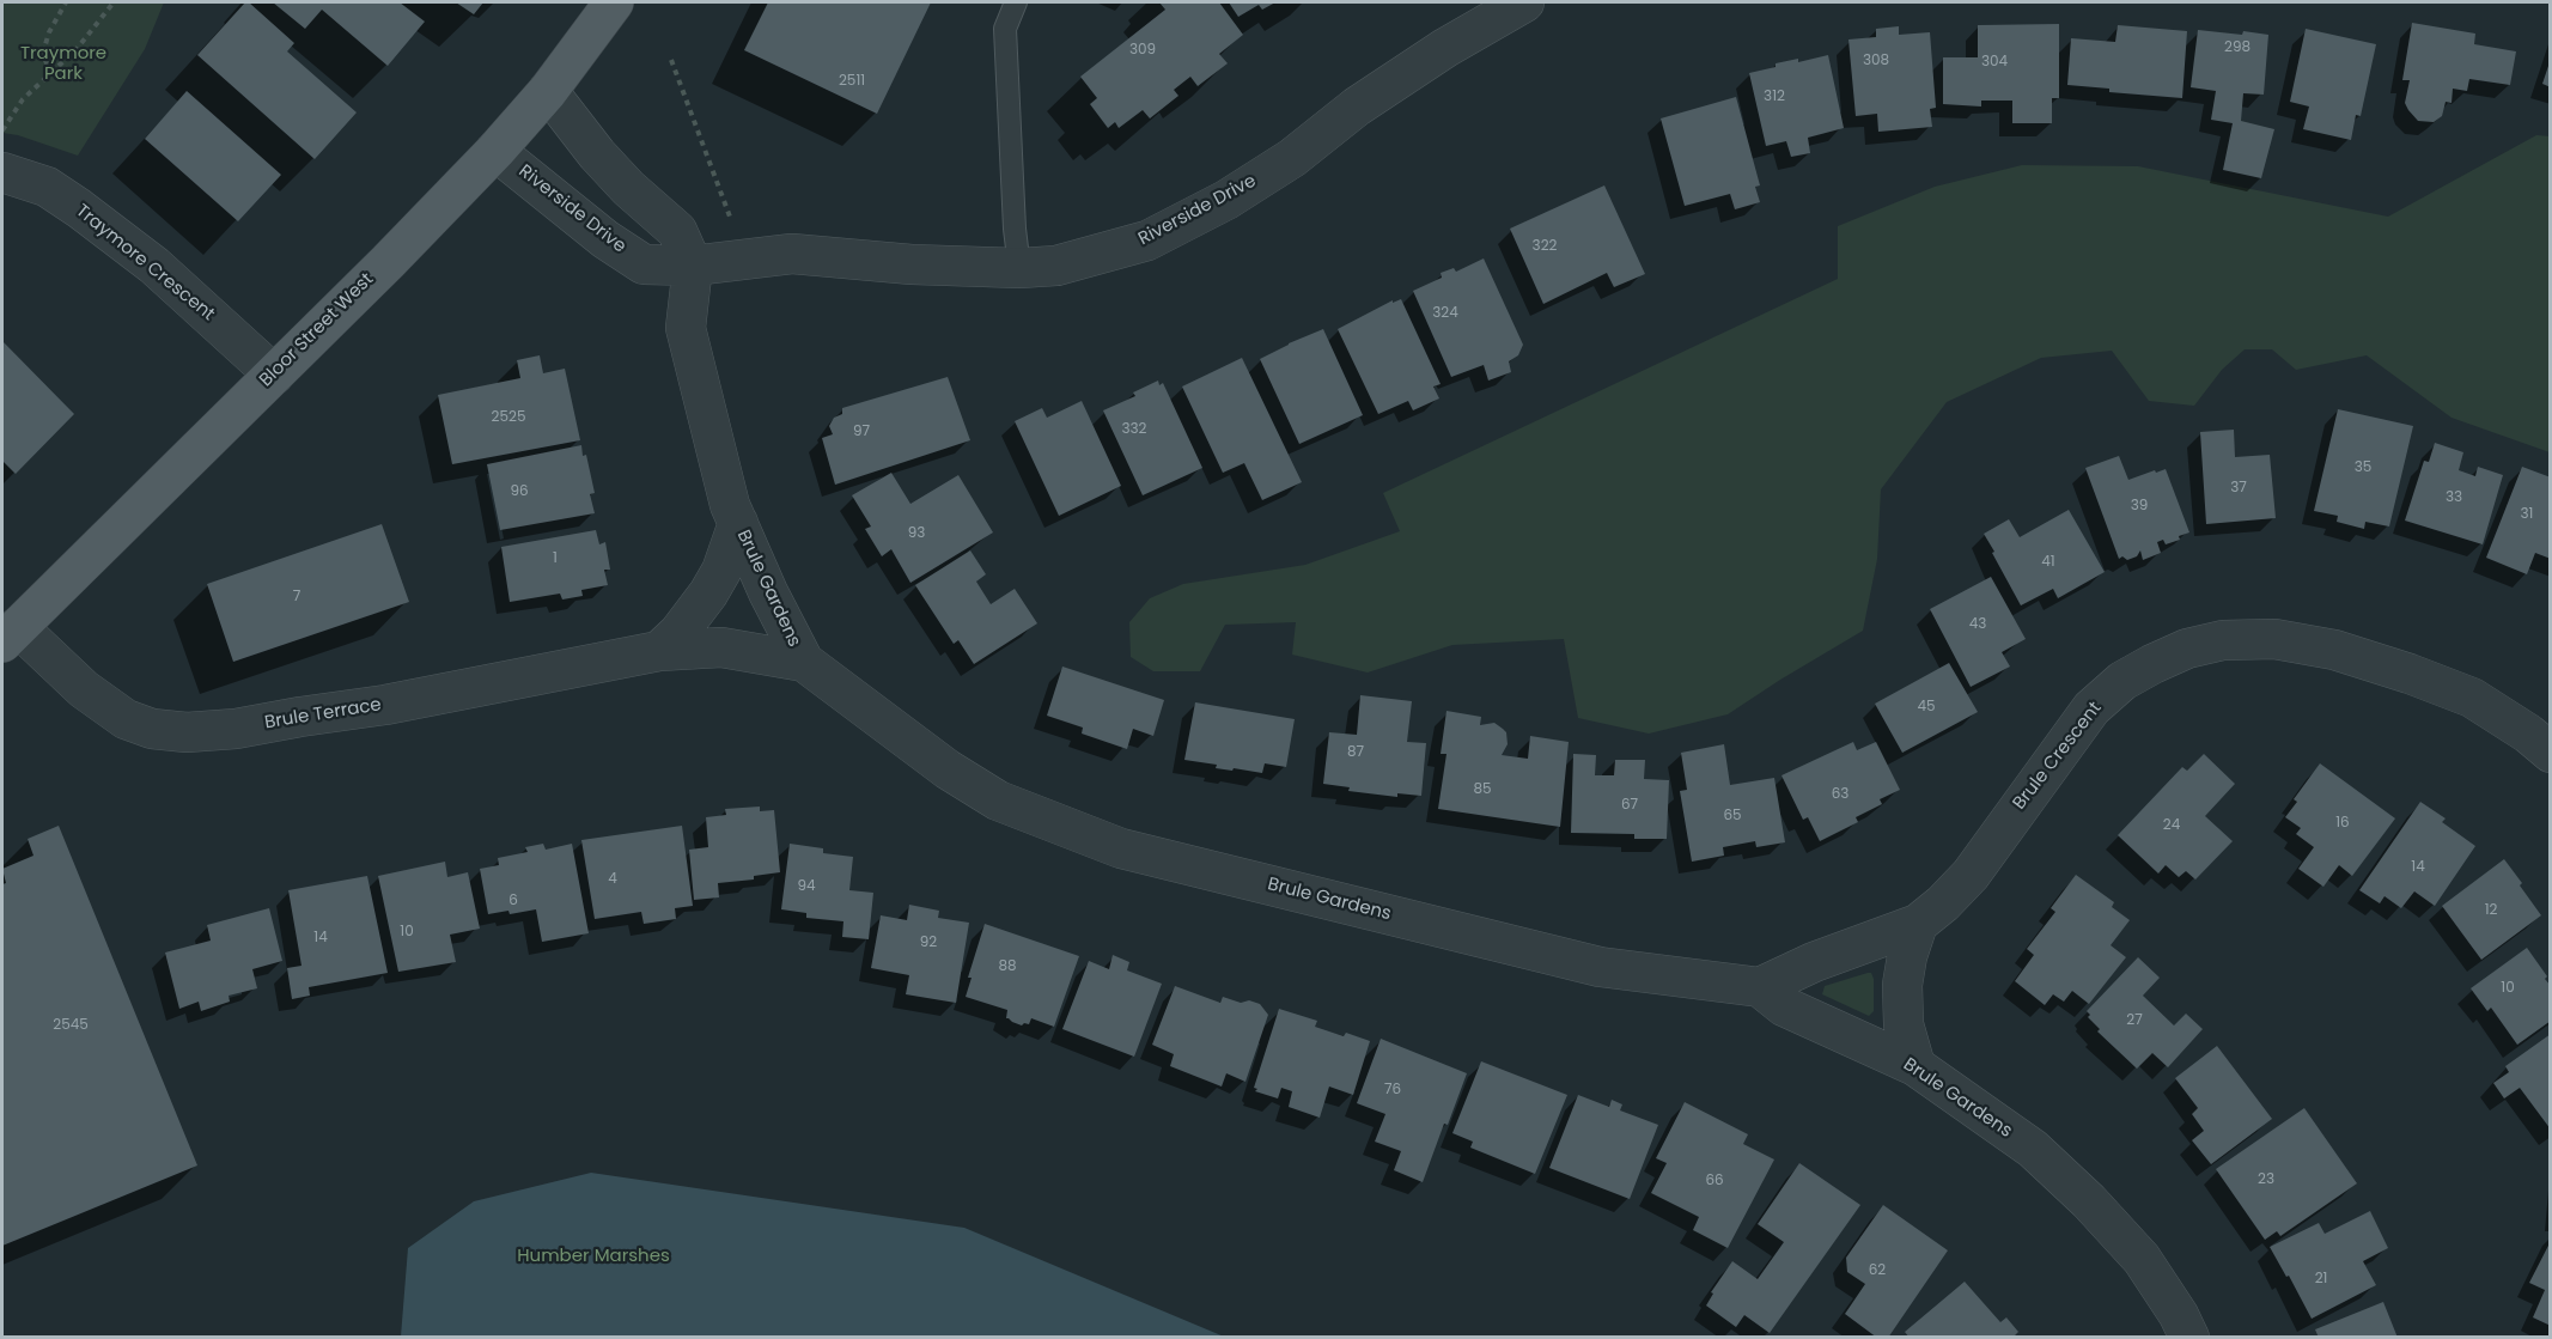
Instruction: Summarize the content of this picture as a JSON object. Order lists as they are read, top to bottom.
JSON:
{
  "streets": {
    "main road": ["Bloor Street West"],
    "street": [
      "Riverside Drive",
      "Traymore Crescent",
      "Brule Gardens",
      "Brule Terrace",
      "Brule Crescent"
    ]
  },
  "crossings": [
    ["Riverside Drive", "Bloor Street West"],
    ["Riverside Drive", "Brule Gardens"],
    ["Traymore Crescent", "Bloor Street West"],
    ["Bloor Street West", "Brule Terrace"],
    ["Brule Gardens", "Brule Terrace"],
    ["Brule Gardens", "Brule Crescent"]
  ],
  "parks": ["Traymore Park", "Humber Marshes"],
  "house_numbers": [
    "298",
    "309",
    "308",
    "304",
    "2511",
    "312",
    "322",
    "324",
    "2525",
    "332",
    "97",
    "35",
    "37",
    "96",
    "33",
    "39",
    "31",
    "93",
    "1",
    "41",
    "7",
    "43",
    "45",
    "87",
    "85",
    "63",
    "67",
    "65",
    "16",
    "24",
    "14",
    "4",
    "94",
    "6",
    "12",
    "10",
    "14",
    "92",
    "88",
    "10",
    "27",
    "2545",
    "76",
    "23",
    "66",
    "62",
    "21"
  ]
}
